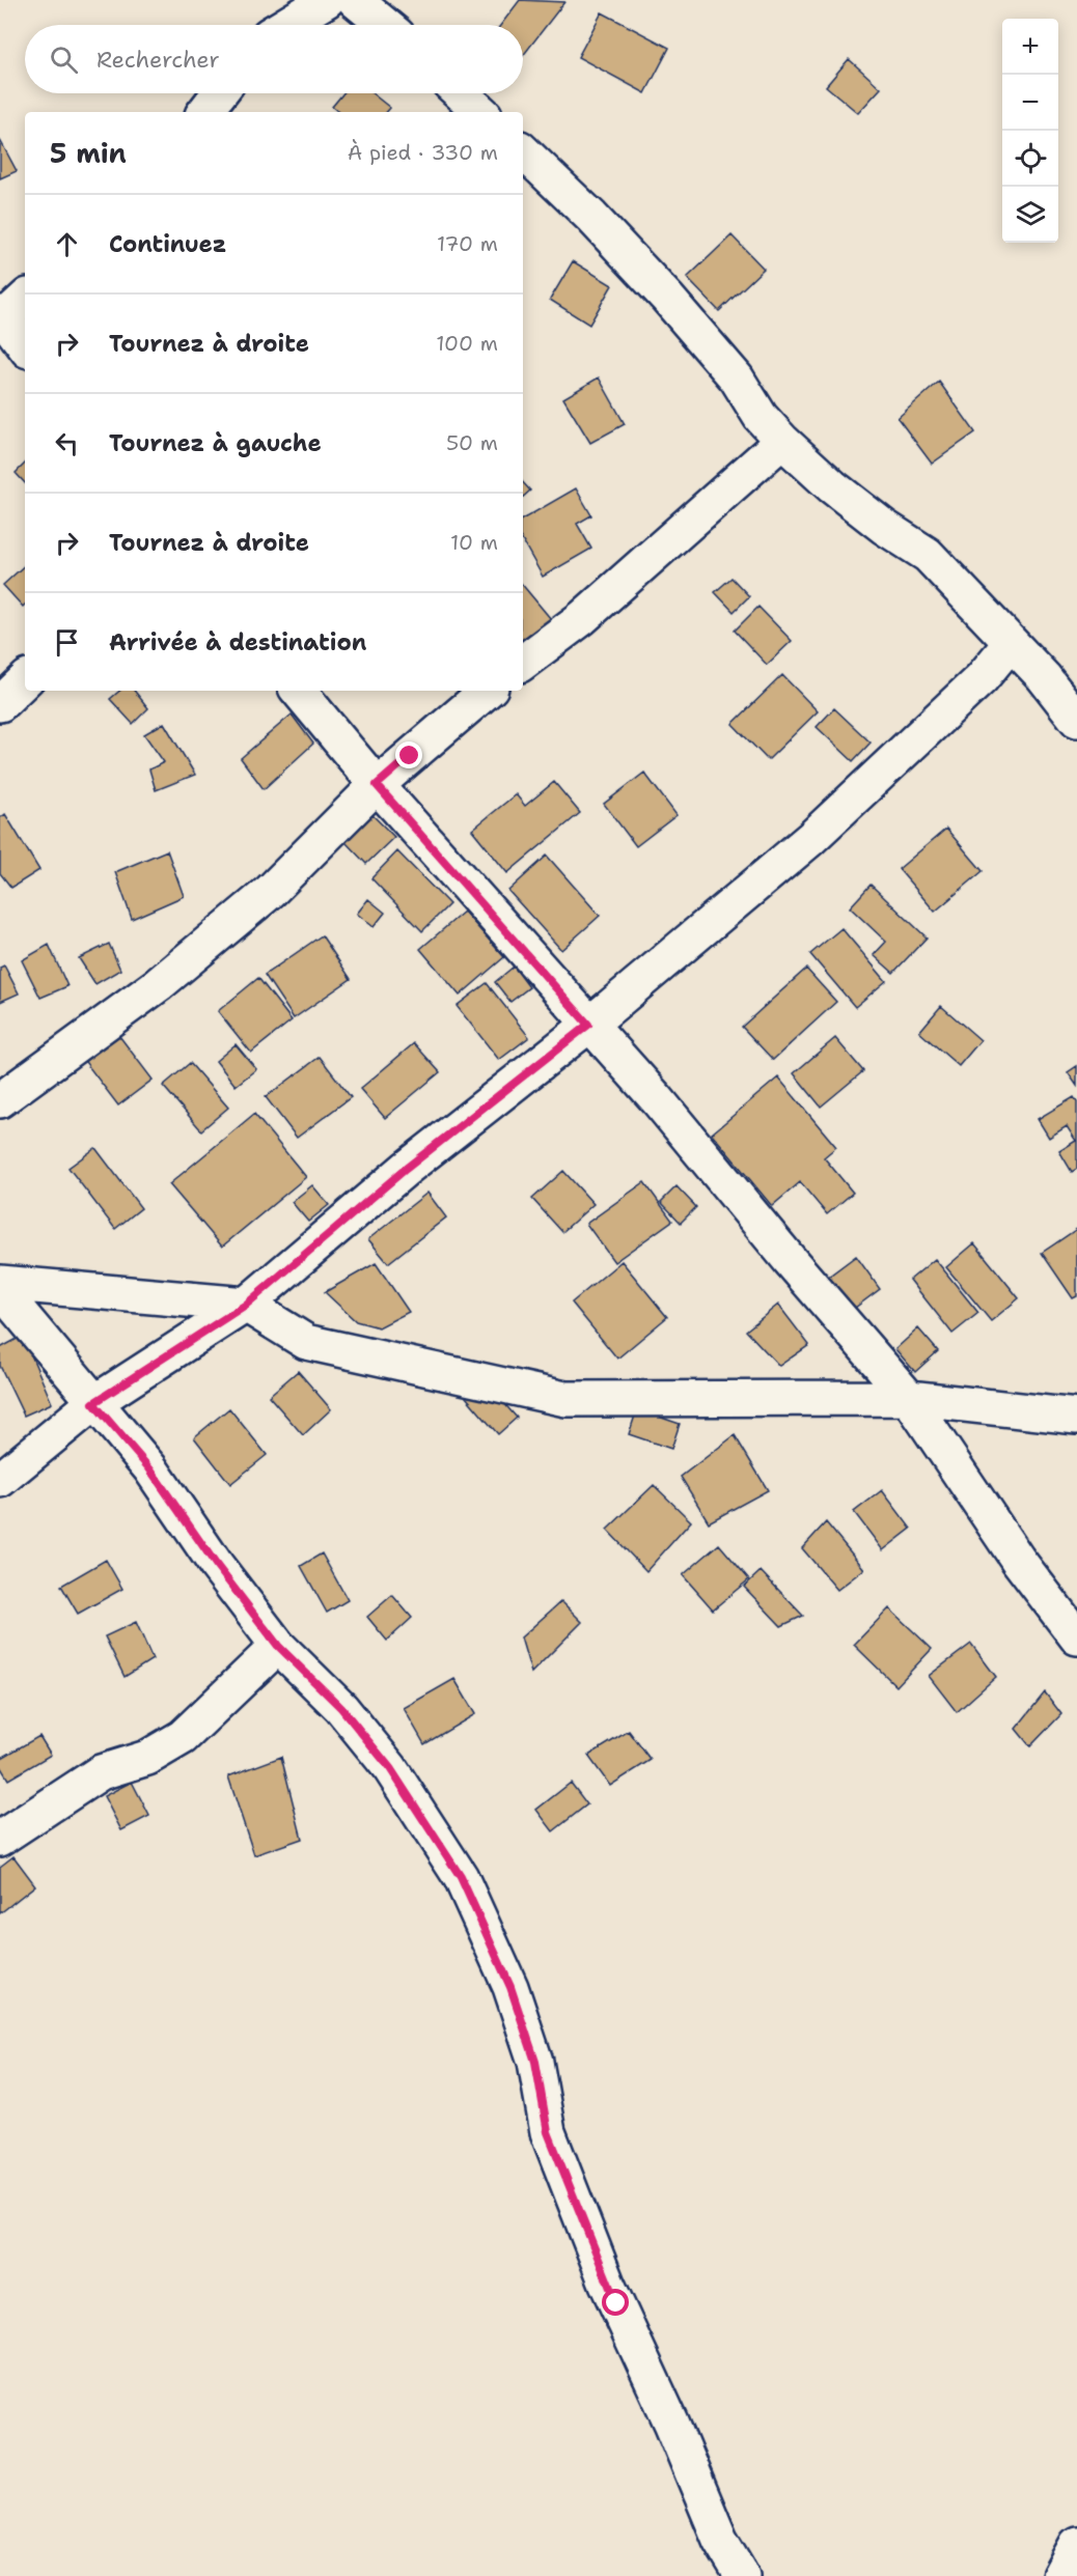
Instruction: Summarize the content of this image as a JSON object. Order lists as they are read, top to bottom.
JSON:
{
  "page": {
    "map_buttons": ["+", "−"],
    "search": "Rechercher",
    "heading": ["5 min", "À pied · 330 m"],
    "list": [
      ["Continuez", "170 m"],
      ["Tournez à droite", "100 m"],
      ["Tournez à gauche", "50 m"],
      ["Tournez à droite", "10 m"],
      "Arrivée à destination"
    ]
  }
}
